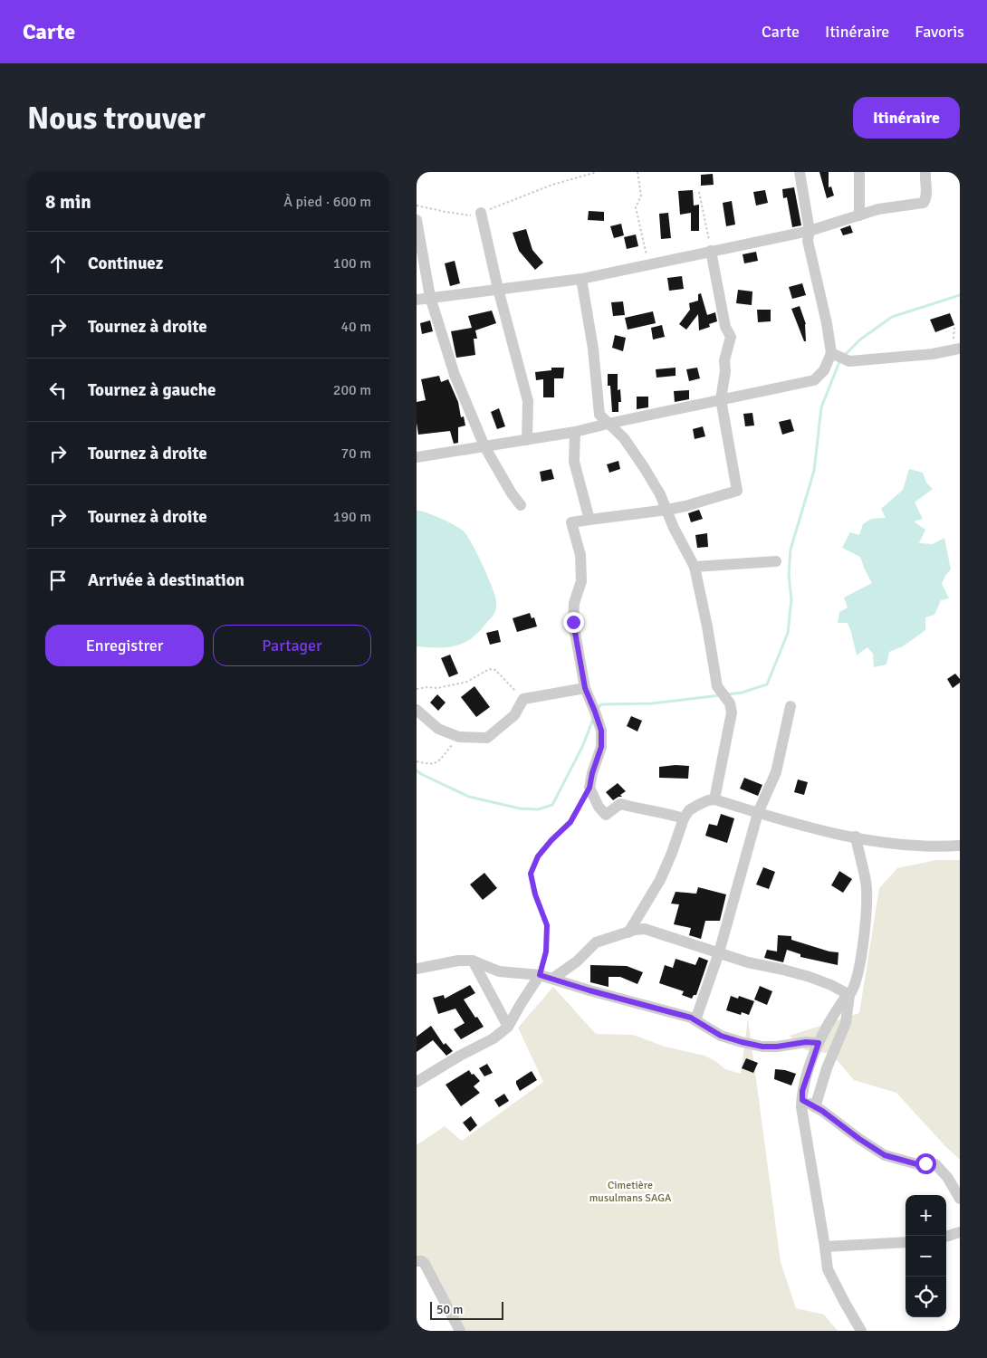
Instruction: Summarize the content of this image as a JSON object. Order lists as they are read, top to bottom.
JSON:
{
  "parks": ["Cimetière musulmans SAGA"],
  "scale_bar": "50 m",
  "page": {
    "header": "Carte",
    "nav": ["Carte", "Itinéraire", "Favoris"],
    "buttons": [
      "Itinéraire",
      ["Enregistrer", "Partager"]
    ],
    "title": "Nous trouver",
    "heading": ["8 min", "À pied · 600 m"],
    "list": [
      ["Continuez", "100 m"],
      ["Tournez à droite", "40 m"],
      ["Tournez à gauche", "200 m"],
      ["Tournez à droite", "70 m"],
      ["Tournez à droite", "190 m"],
      "Arrivée à destination"
    ],
    "map_buttons": ["+", "−"],
    "scale": "50 m"
  }
}
